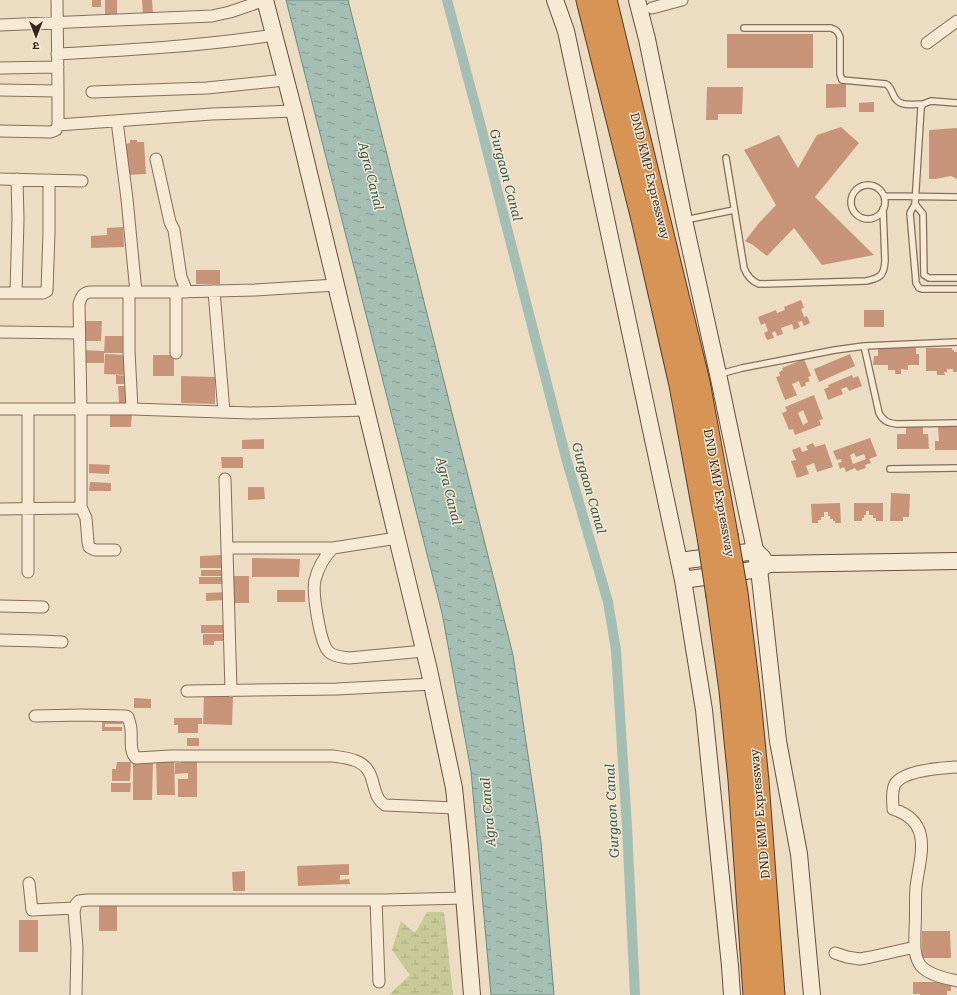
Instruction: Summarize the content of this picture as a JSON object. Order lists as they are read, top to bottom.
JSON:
{
  "streets": {
    "highway": ["DND KMP Expressway"]
  },
  "water": ["Gurgaon Canal", "Agra Canal"],
  "north": "bottom"
}
